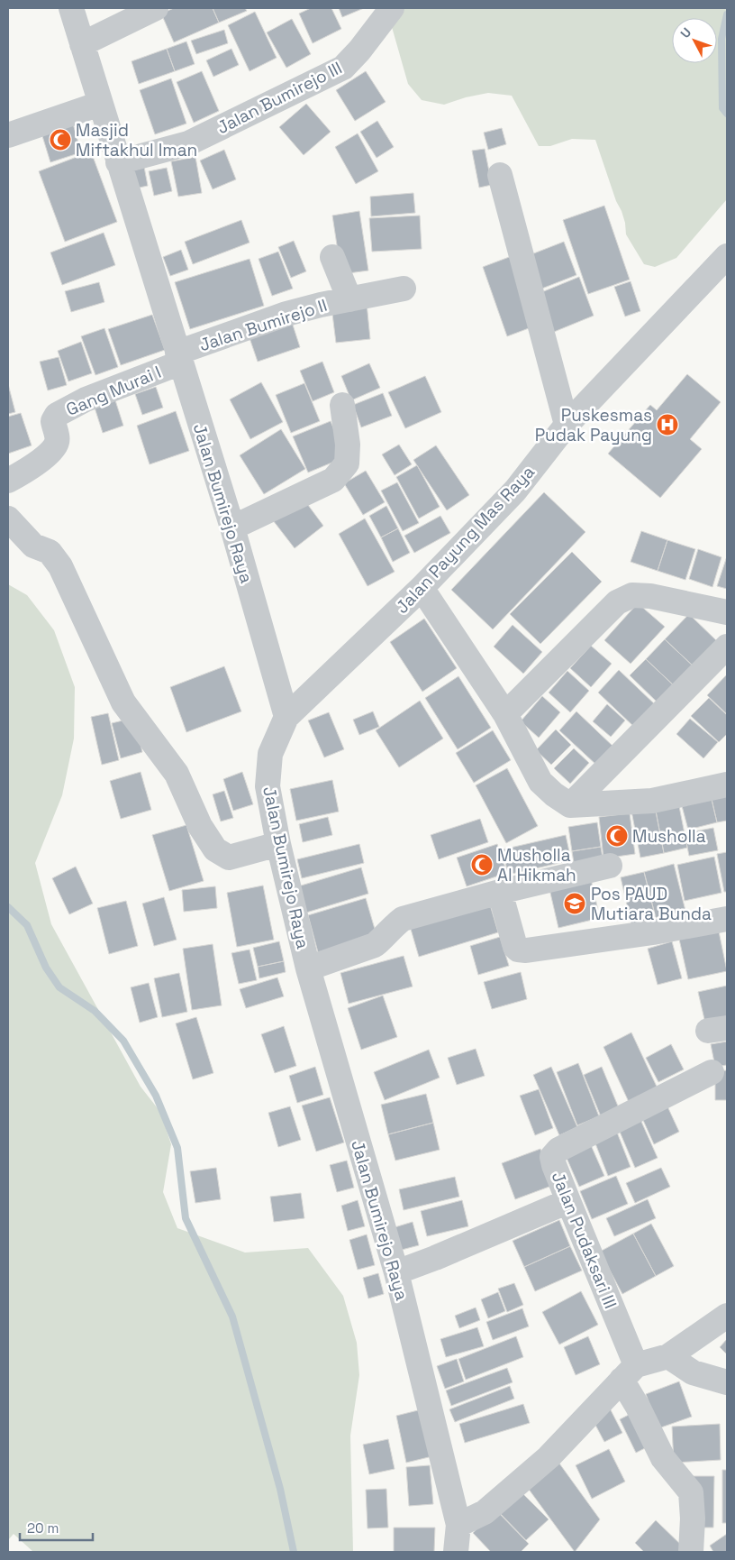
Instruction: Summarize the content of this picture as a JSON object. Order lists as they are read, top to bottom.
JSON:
{
  "streets": {
    "street": [
      "Jalan Bumirejo III",
      "Jalan Bumirejo II",
      "Gang Murai I",
      "Jalan Bumirejo Raya",
      "Jalan Payung Mas Raya",
      "Jalan Pudaksari III"
    ]
  },
  "crossings": [
    ["Jalan Bumirejo III", "Jalan Bumirejo Raya"],
    ["Jalan Bumirejo II", "Gang Murai I"],
    ["Jalan Bumirejo II", "Jalan Bumirejo Raya"],
    ["Gang Murai I", "Jalan Bumirejo Raya"],
    ["Jalan Bumirejo Raya", "Jalan Payung Mas Raya"]
  ],
  "places": {
    "mosque": ["Masjid Miftakhul Iman", "Musholla", "Musholla Al Hikmah"],
    "hospital": ["Puskesmas Pudak Payung"],
    "school or university": ["Pos PAUD Mutiara Bunda"]
  },
  "scale_bar": "20 m",
  "north": "top left"
}
